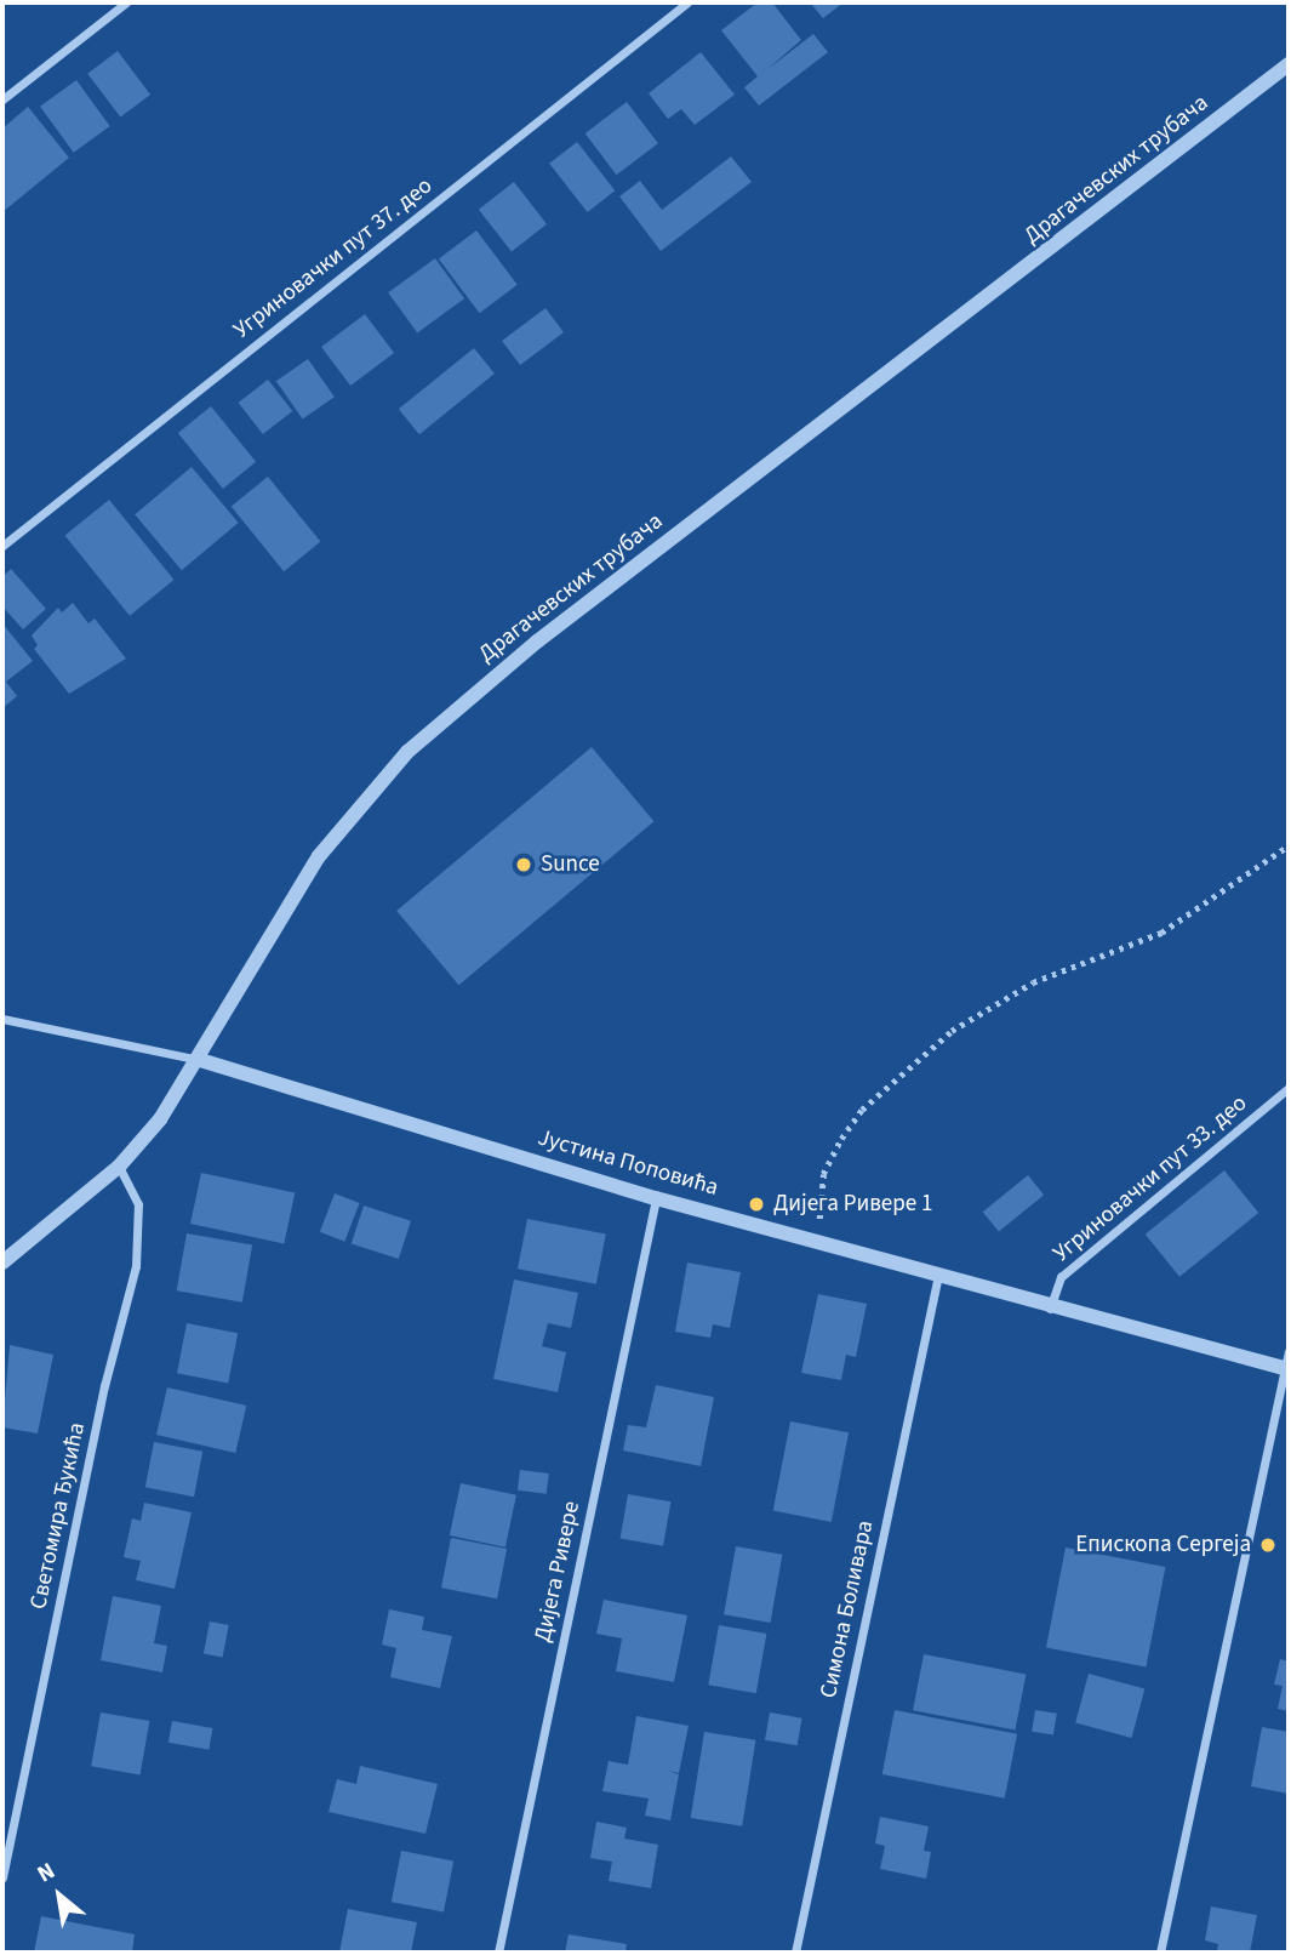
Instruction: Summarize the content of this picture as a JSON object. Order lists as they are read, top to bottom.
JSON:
{
  "streets": {
    "street": [
      "Драгачевских трубача",
      "Угриновачки пут 37. део",
      "Јустина Поповића",
      "Угриновачки пут 33. део",
      "Светомира Ђукића",
      "Дијега Ривере",
      "Симона Боливара"
    ]
  },
  "crossings": [
    ["Драгачевских трубача", "Јустина Поповића"],
    ["Драгачевских трубача", "Светомира Ђукића"],
    ["Јустина Поповића", "Угриновачки пут 33. део"],
    ["Јустина Поповића", "Дијега Ривере"],
    ["Јустина Поповића", "Симона Боливара"]
  ],
  "places": ["Sunce", "Дијега Ривере 1", "Епископа Сергеја"],
  "north": "top left"
}
